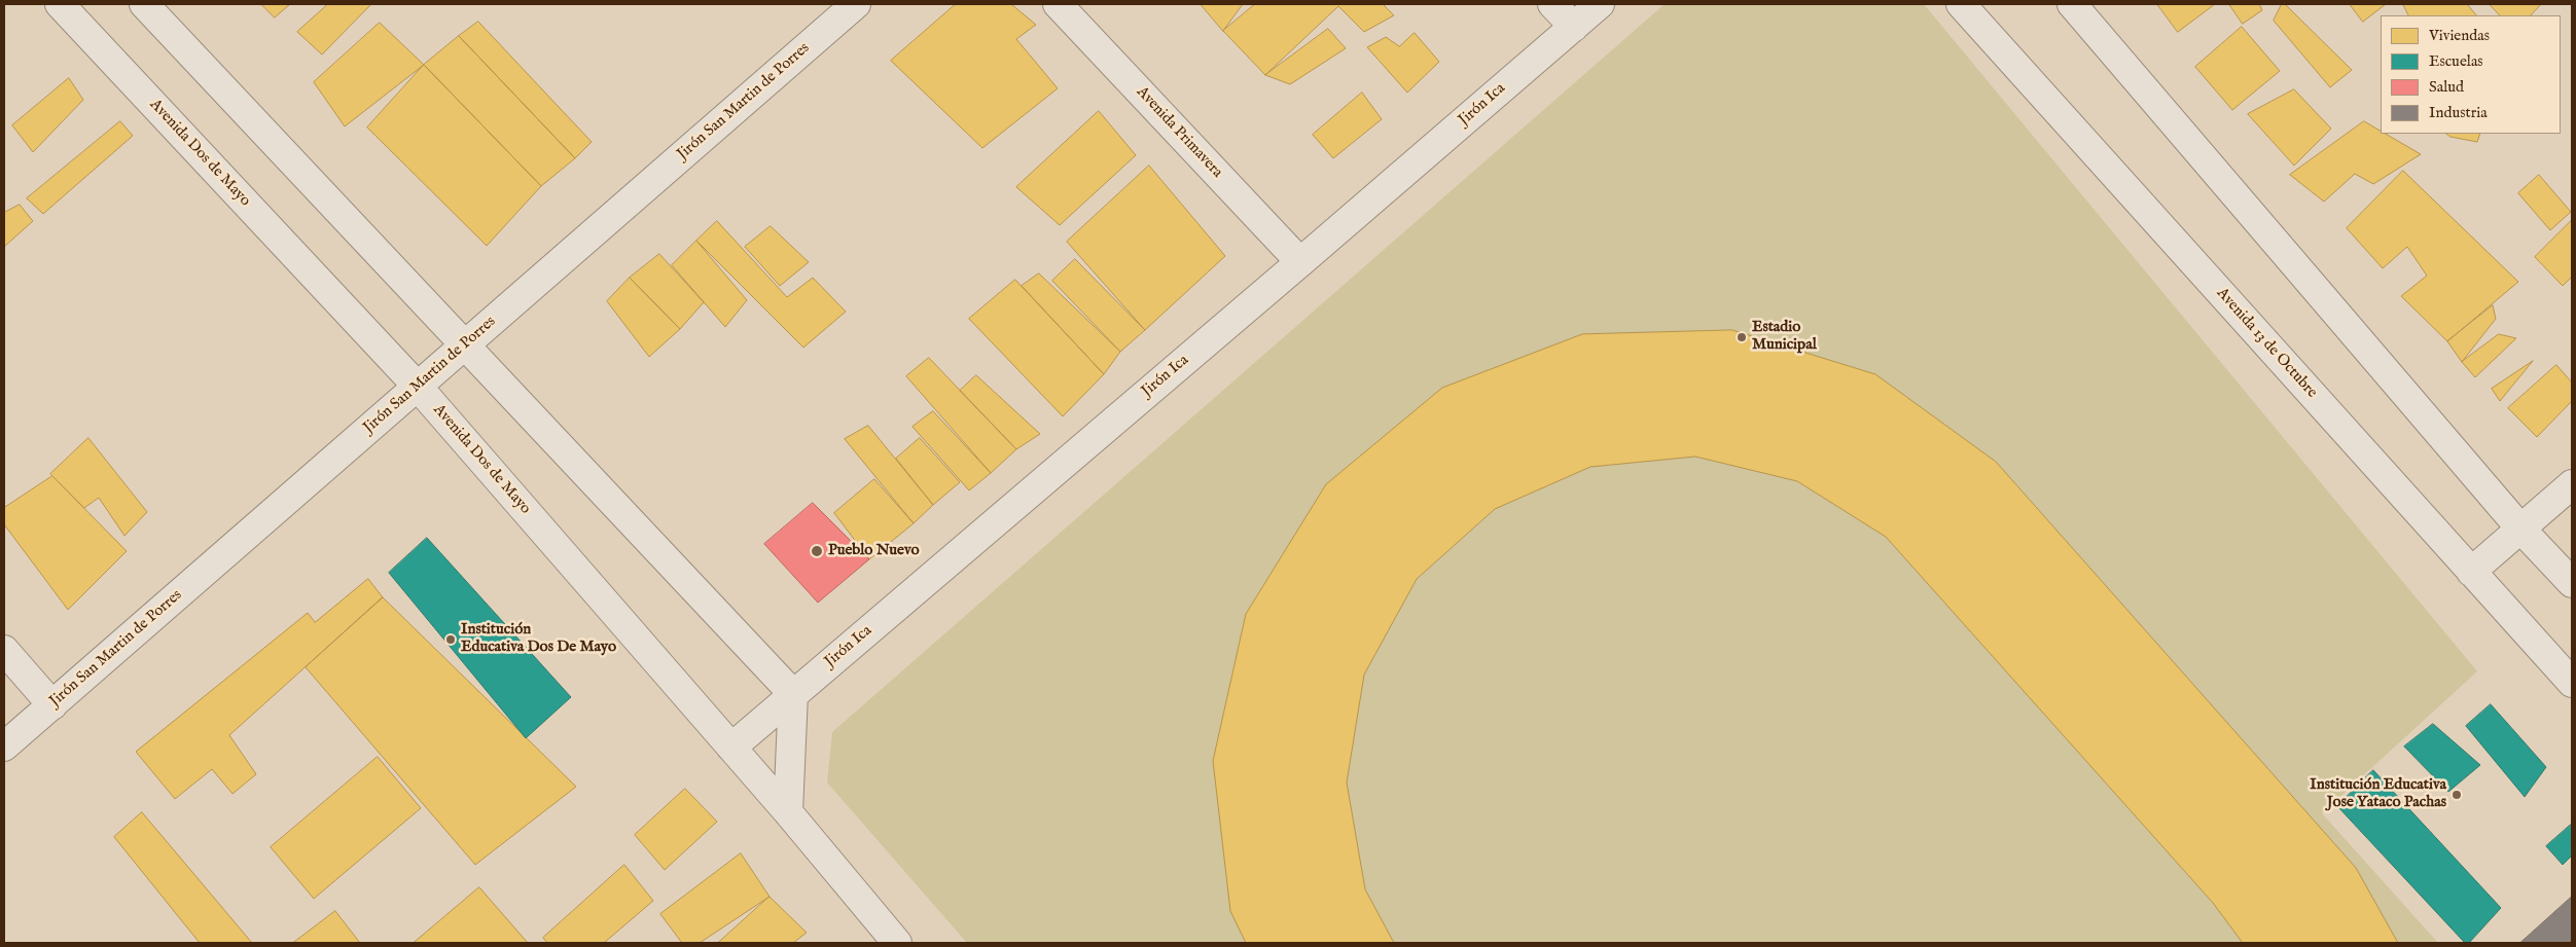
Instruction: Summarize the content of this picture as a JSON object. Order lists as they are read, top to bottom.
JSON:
{
  "streets": {
    "street": [
      "Jirón San Martin de Porres",
      "Jirón Ica",
      "Avenida Primavera",
      "Avenida Dos de Mayo",
      "Avenida 13 de Octubre"
    ]
  },
  "crossings": [
    ["Jirón San Martin de Porres", "Avenida Dos de Mayo"],
    ["Jirón Ica", "Avenida Primavera"],
    ["Jirón Ica", "Avenida Dos de Mayo"]
  ],
  "places": [
    "Estadio Municipal",
    "Pueblo Nuevo",
    "Institución Educativa Dos De Mayo",
    "Institución Educativa Jose Yataco Pachas"
  ],
  "legend": [
    "Viviendas",
    "Escuelas",
    "Salud",
    "Industria"
  ]
}
